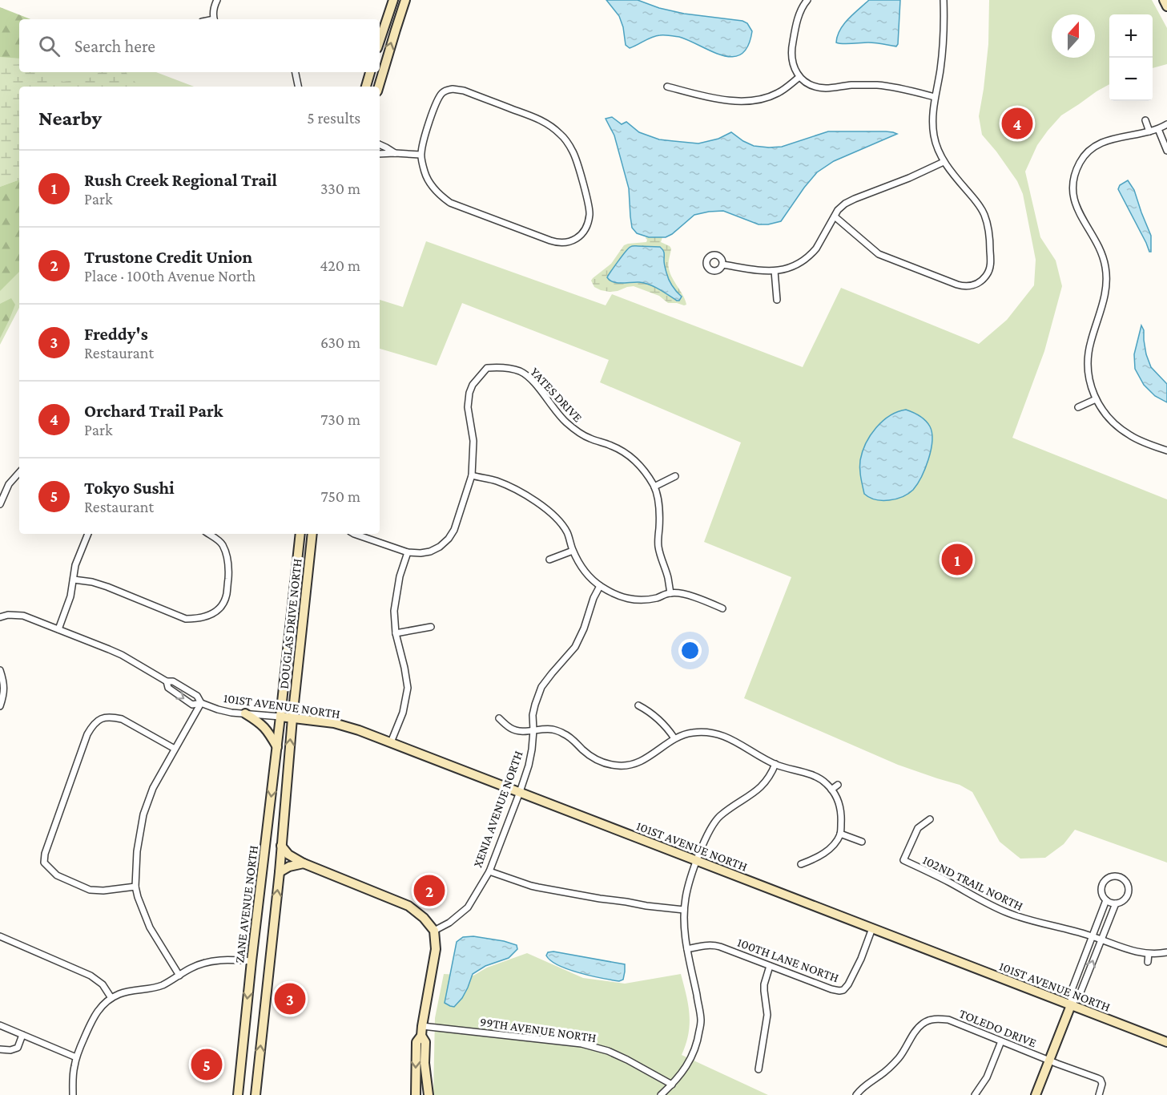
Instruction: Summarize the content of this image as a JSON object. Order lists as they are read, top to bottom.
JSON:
{
  "streets": {
    "street": [
      "YATES DRIVE",
      "DOUGLAS DRIVE NORTH",
      "101ST AVENUE NORTH",
      "XENIA AVENUE NORTH",
      "102ND TRAIL NORTH",
      "ZANE AVENUE NORTH",
      "100TH LANE NORTH",
      "TOLEDO DRIVE",
      "99TH AVENUE NORTH"
    ]
  },
  "crossings": [
    ["DOUGLAS DRIVE NORTH", "101ST AVENUE NORTH"],
    ["DOUGLAS DRIVE NORTH", "ZANE AVENUE NORTH"],
    ["101ST AVENUE NORTH", "XENIA AVENUE NORTH"],
    ["101ST AVENUE NORTH", "ZANE AVENUE NORTH"],
    ["101ST AVENUE NORTH", "100TH LANE NORTH"]
  ],
  "north": "top",
  "page": {
    "map_buttons": ["+", "−"],
    "search": "Search here",
    "heading": ["Nearby", "5 results"],
    "pins": [
      "4",
      "1",
      "2",
      "3",
      "5"
    ],
    "list": [
      {
        "mark": "1",
        "name": "Rush Creek Regional Trail",
        "note": "Park",
        "value": "330 m"
      },
      {
        "mark": "2",
        "name": "Trustone Credit Union",
        "note": "Place · 100th Avenue North",
        "value": "420 m"
      },
      {
        "mark": "3",
        "name": "Freddy's",
        "note": "Restaurant",
        "value": "630 m"
      },
      {
        "mark": "4",
        "name": "Orchard Trail Park",
        "note": "Park",
        "value": "730 m"
      },
      {
        "mark": "5",
        "name": "Tokyo Sushi",
        "note": "Restaurant",
        "value": "750 m"
      }
    ]
  }
}
